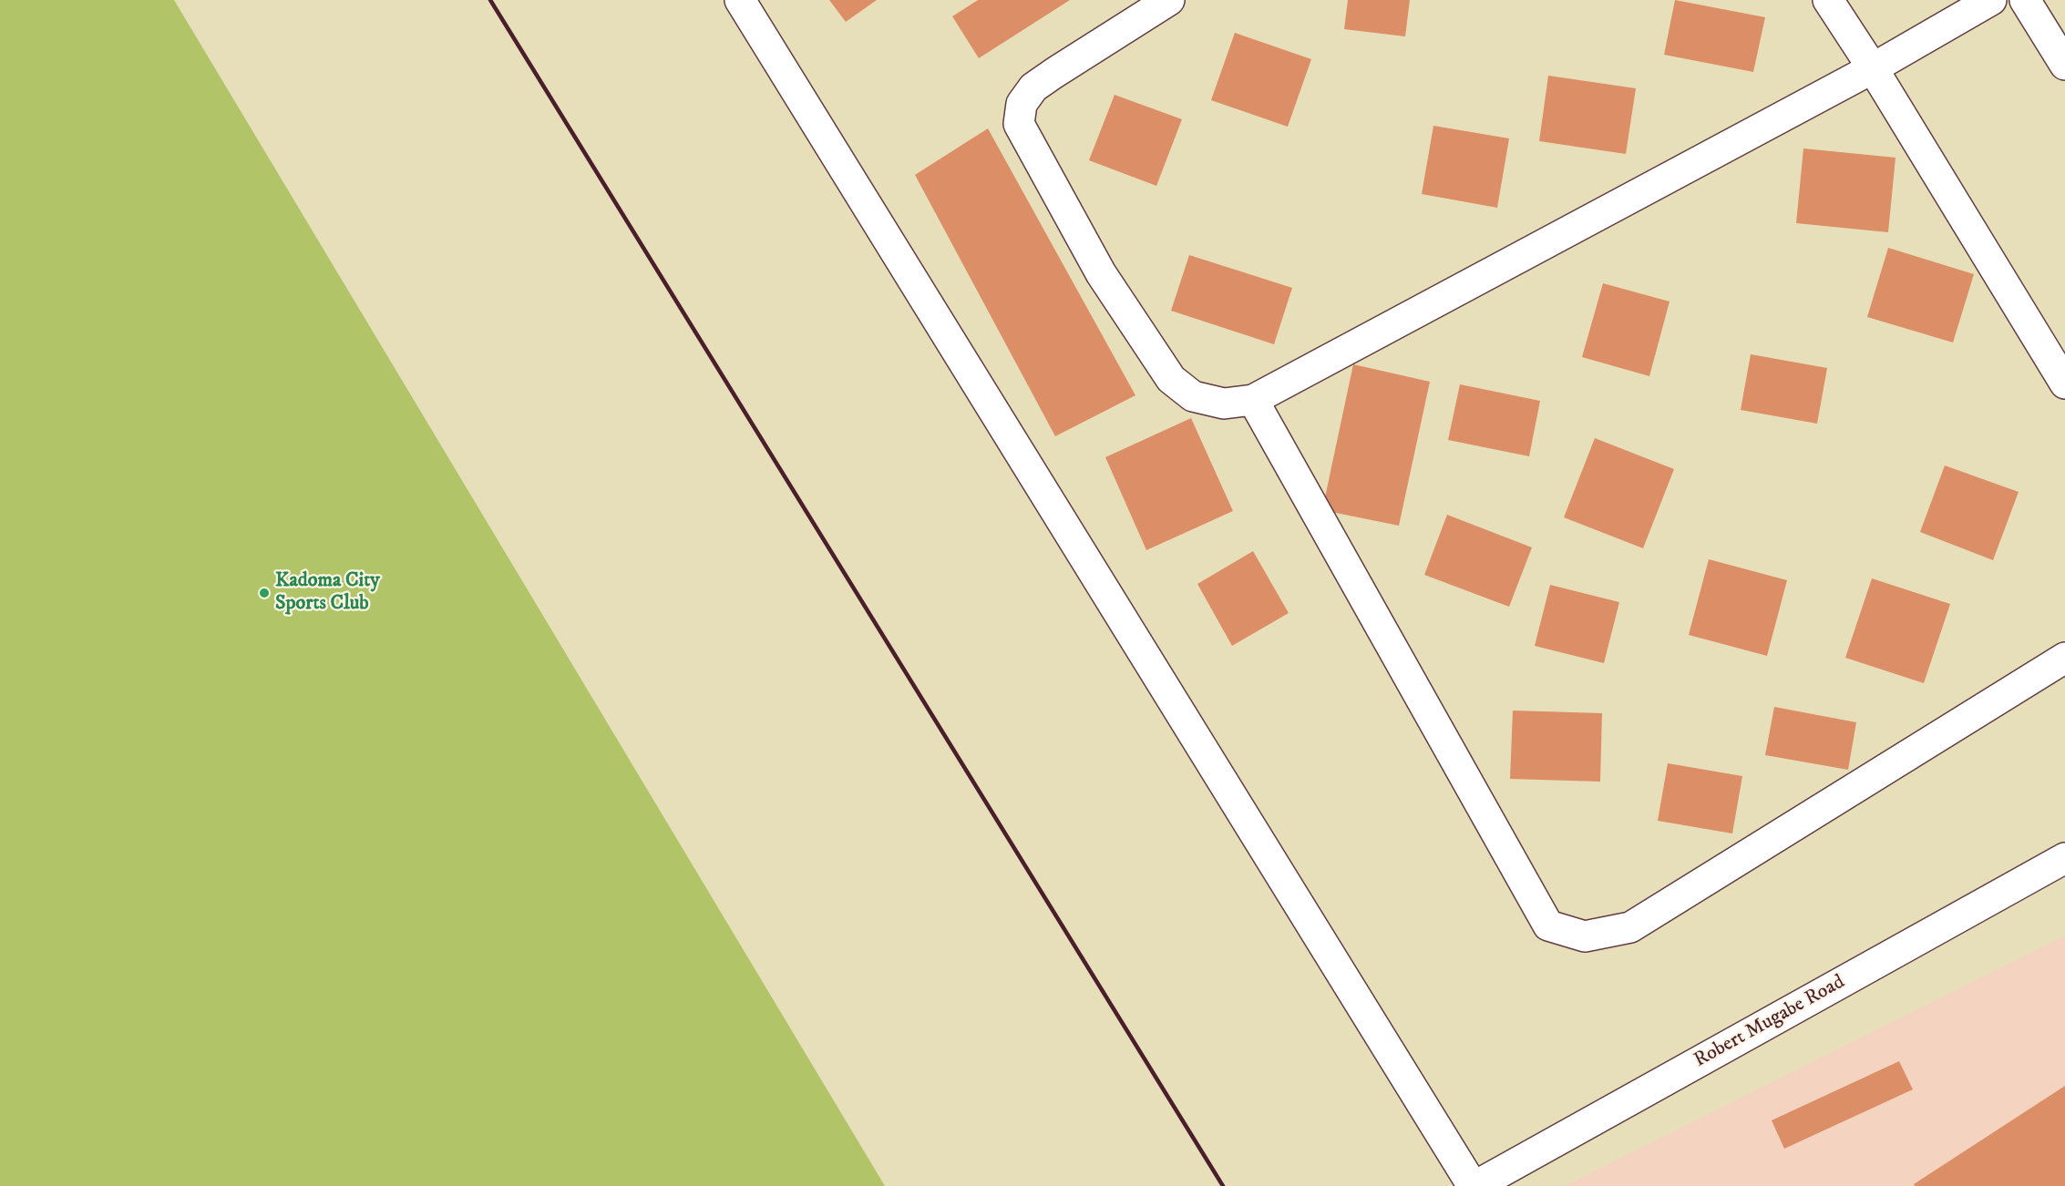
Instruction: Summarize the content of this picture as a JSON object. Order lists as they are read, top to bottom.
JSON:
{
  "streets": {
    "main road": ["Robert Mugabe Road"]
  },
  "places": ["Kadoma City Sports Club"]
}
